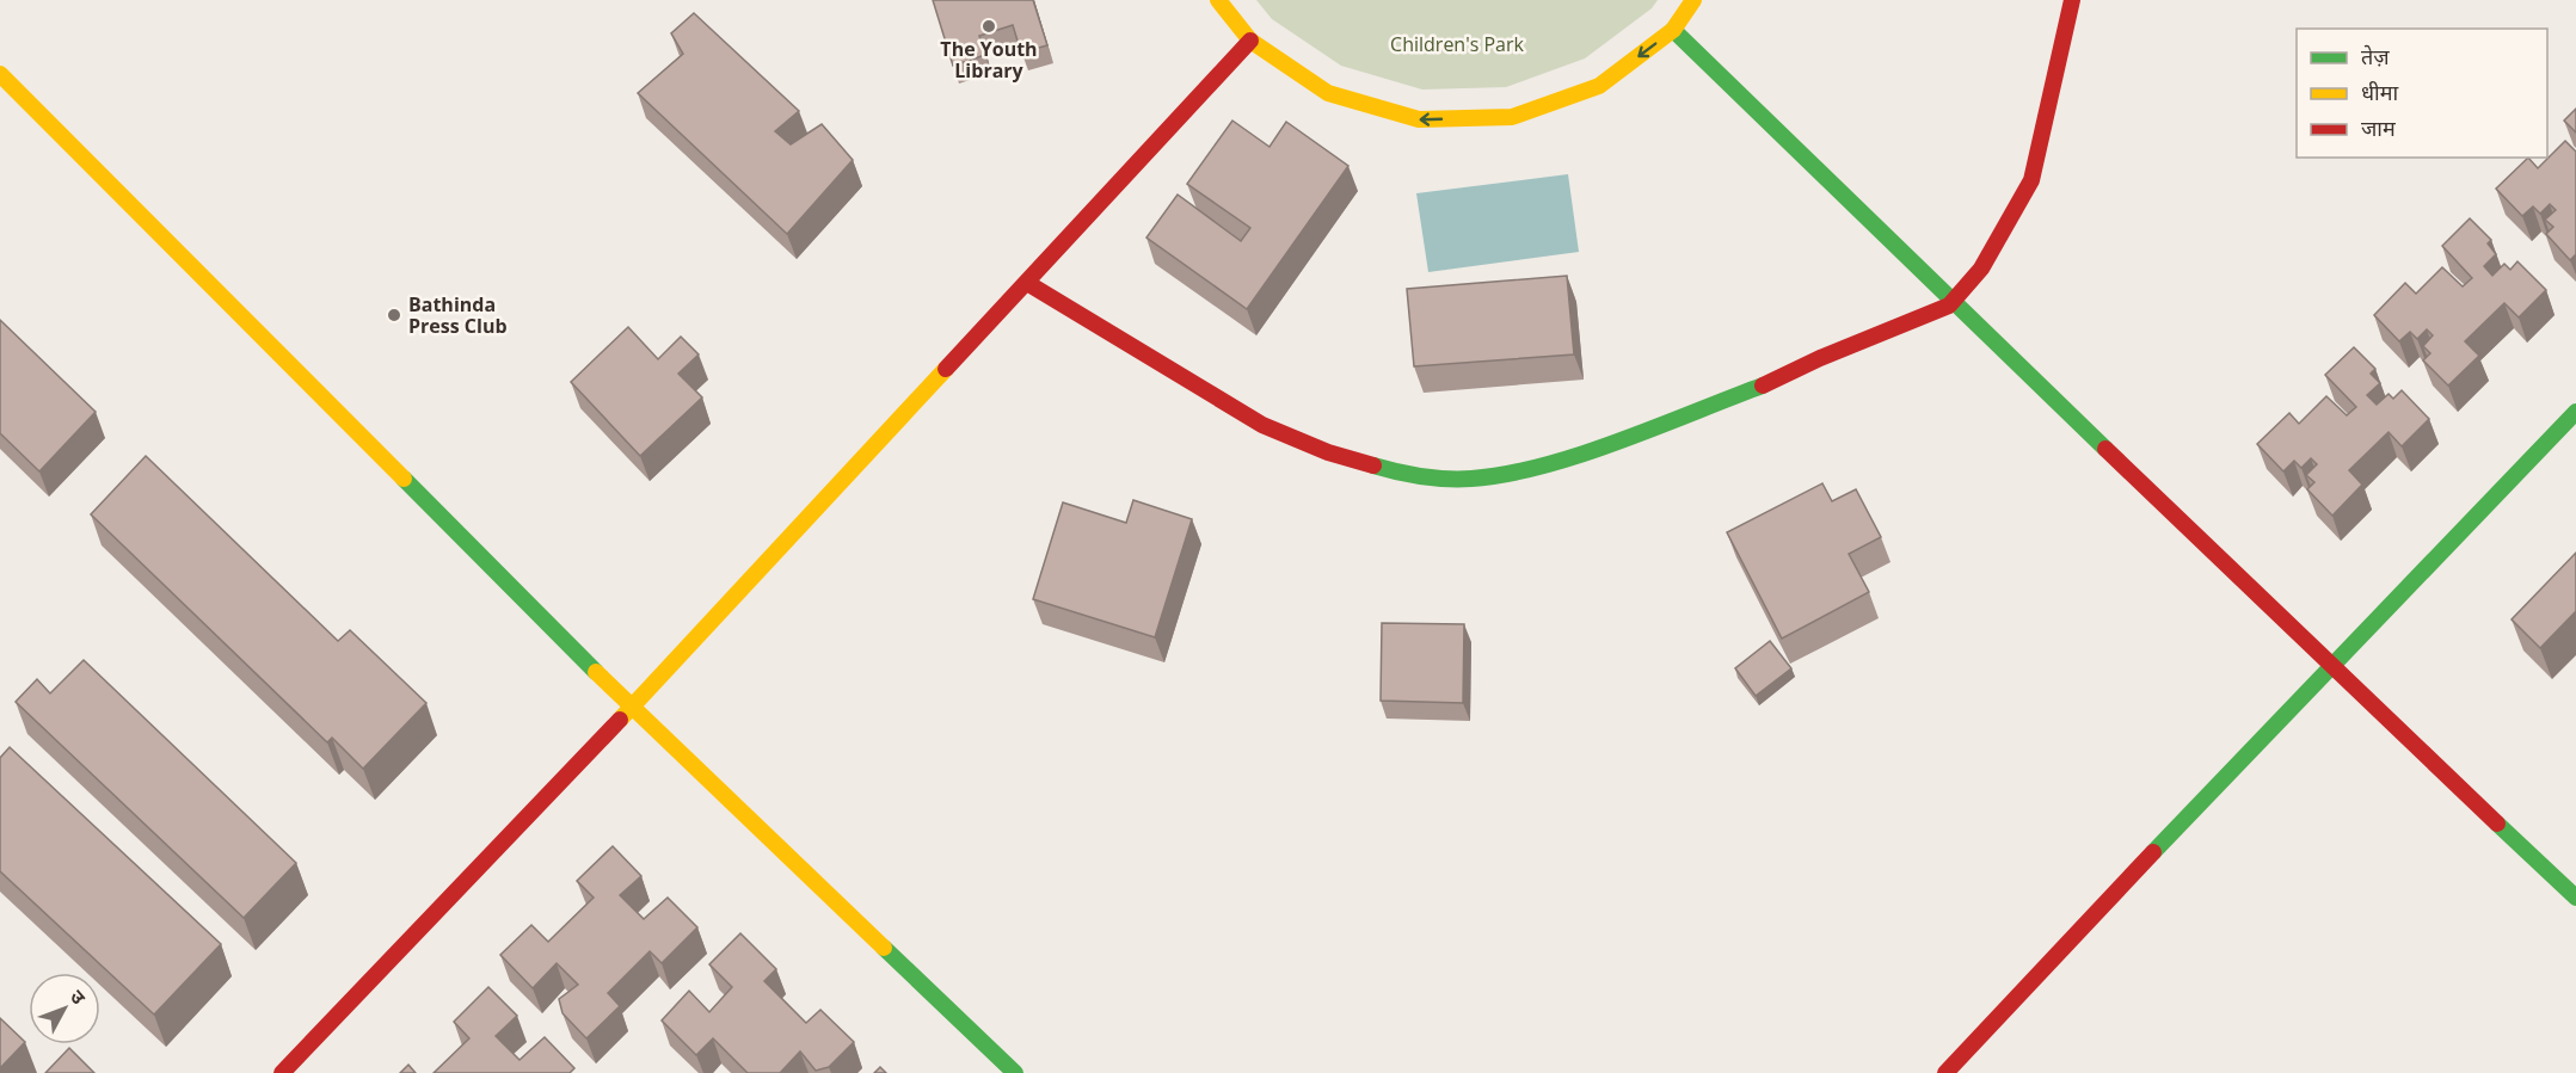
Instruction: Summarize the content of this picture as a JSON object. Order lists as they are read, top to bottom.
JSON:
{
  "parks": ["Children's Park"],
  "places": ["The Youth Library", "Bathinda Press Club"],
  "legend": ["तेज़", "धीमा", "जाम"],
  "north": "top right"
}
